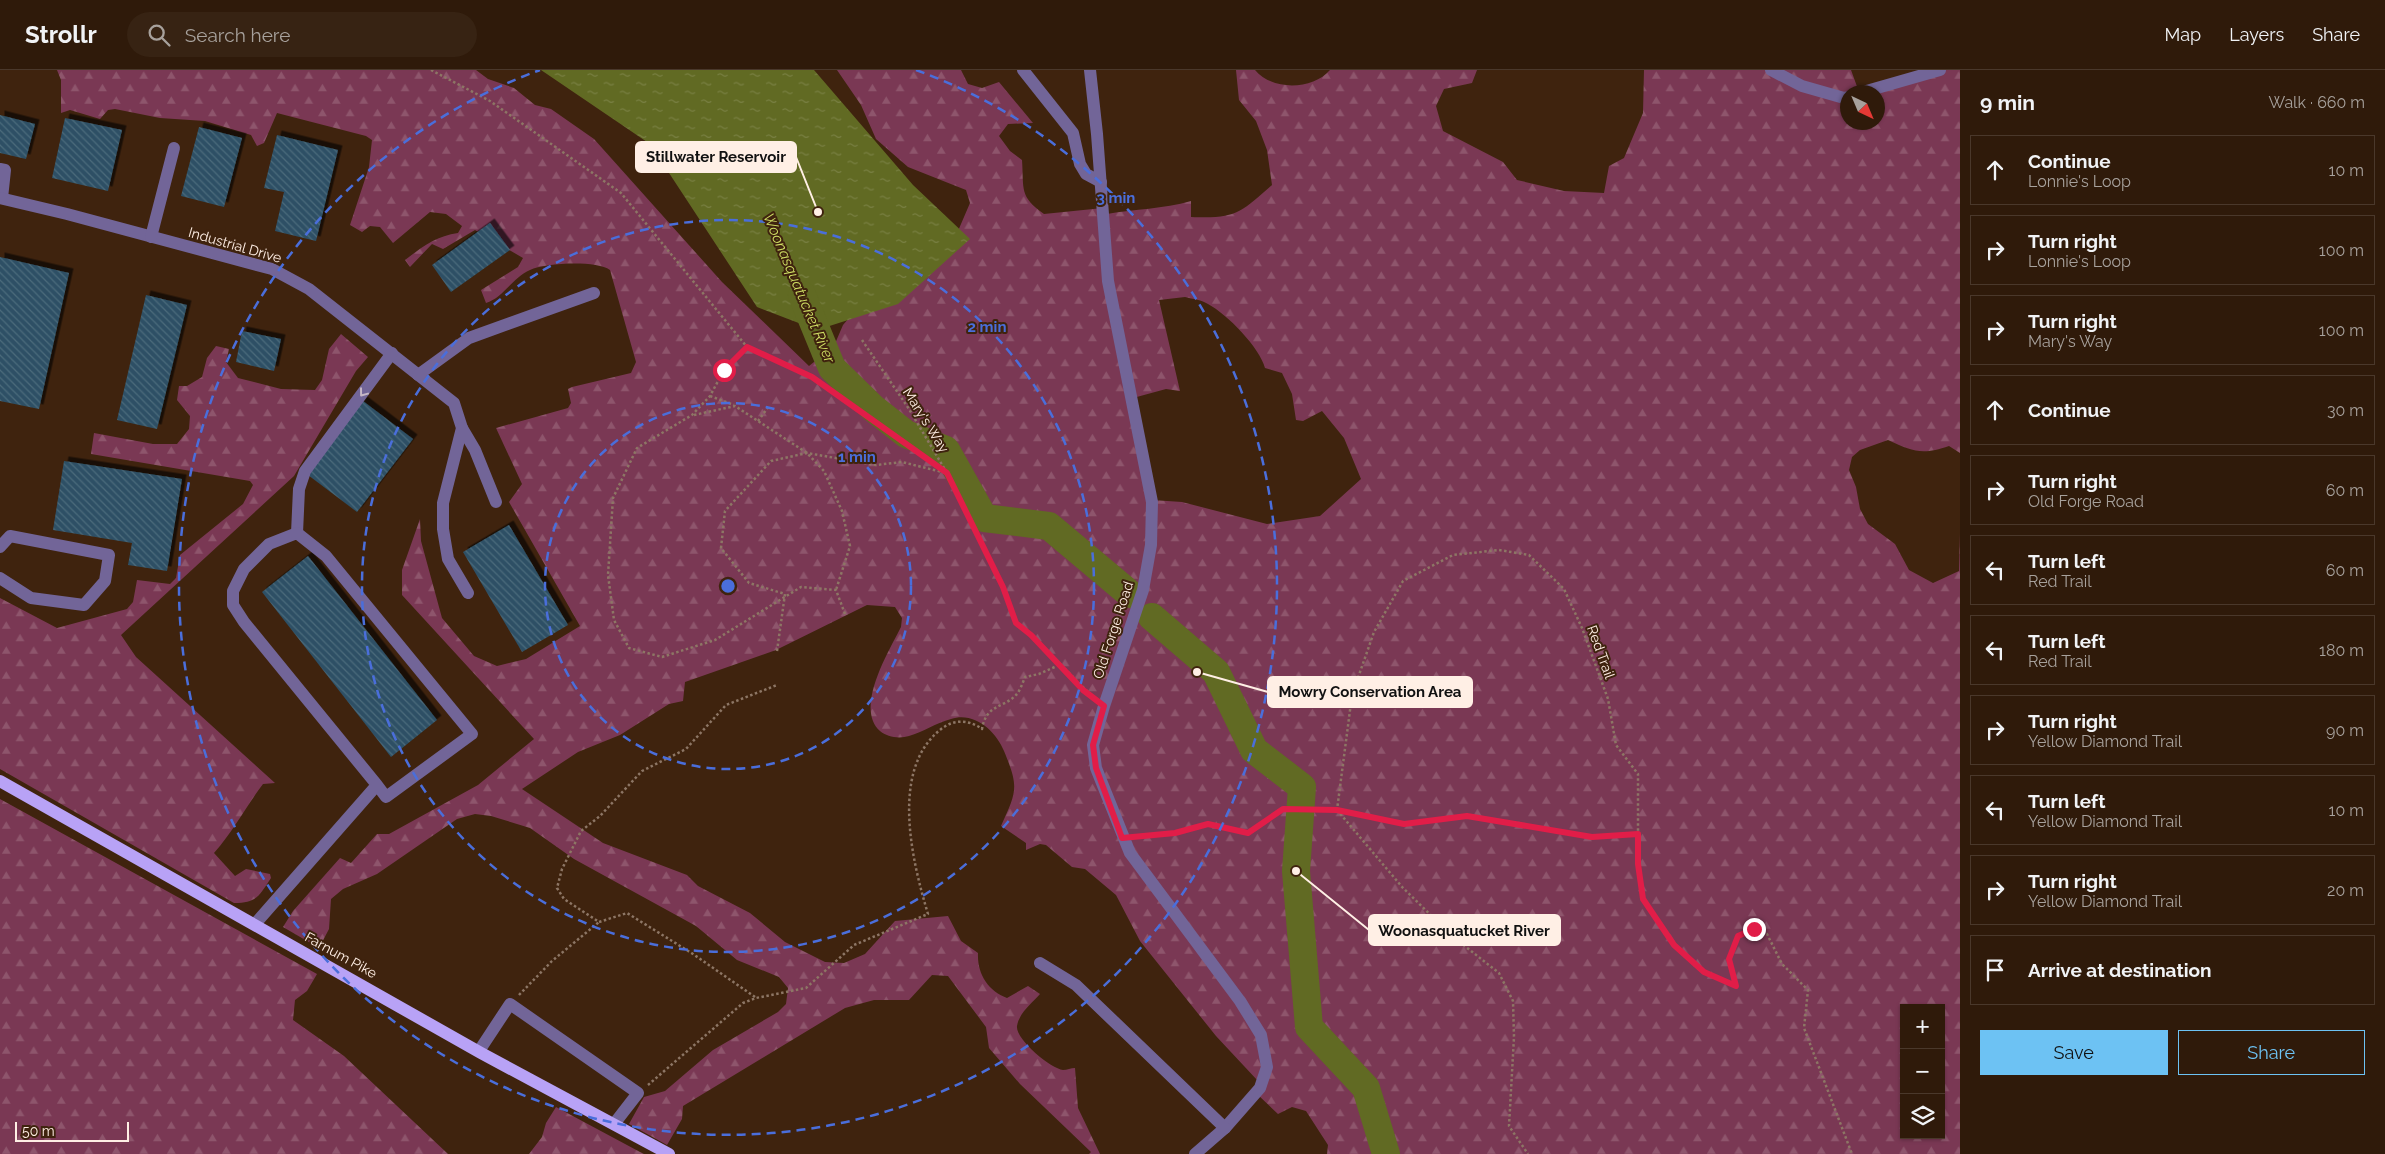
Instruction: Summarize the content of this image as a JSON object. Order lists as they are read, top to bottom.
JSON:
{
  "streets": {
    "main road": ["Farnum Pike"],
    "street": ["Industrial Drive", "Old Forge Road"],
    "path": ["Mary's Way", "Red Trail"]
  },
  "crossings": [
    ["Mary's Way", "Old Forge Road"]
  ],
  "water": ["Woonasquatucket River"],
  "places": ["Stillwater Reservoir", "Mowry Conservation Area", "Woonasquatucket River"],
  "scale_bar": "50 m",
  "north": "bottom right",
  "page": {
    "header": "Strollr",
    "search": "Search here",
    "nav": ["Map", "Layers", "Share"],
    "heading": ["9 min", "Walk · 660 m"],
    "list": [
      ["Continue", "Lonnie's Loop", "10 m"],
      ["Turn right", "Lonnie's Loop", "100 m"],
      ["Turn right", "Mary's Way", "100 m"],
      ["Continue", "30 m"],
      ["Turn right", "Old Forge Road", "60 m"],
      ["Turn left", "Red Trail", "60 m"],
      ["Turn left", "Red Trail", "180 m"],
      ["Turn right", "Yellow Diamond Trail", "90 m"],
      ["Turn left", "Yellow Diamond Trail", "10 m"],
      ["Turn right", "Yellow Diamond Trail", "20 m"],
      "Arrive at destination"
    ],
    "map_buttons": ["+", "−"],
    "buttons": ["Save", "Share"],
    "scale": "50 m"
  },
  "rings": ["3 min", "2 min", "1 min"]
}
